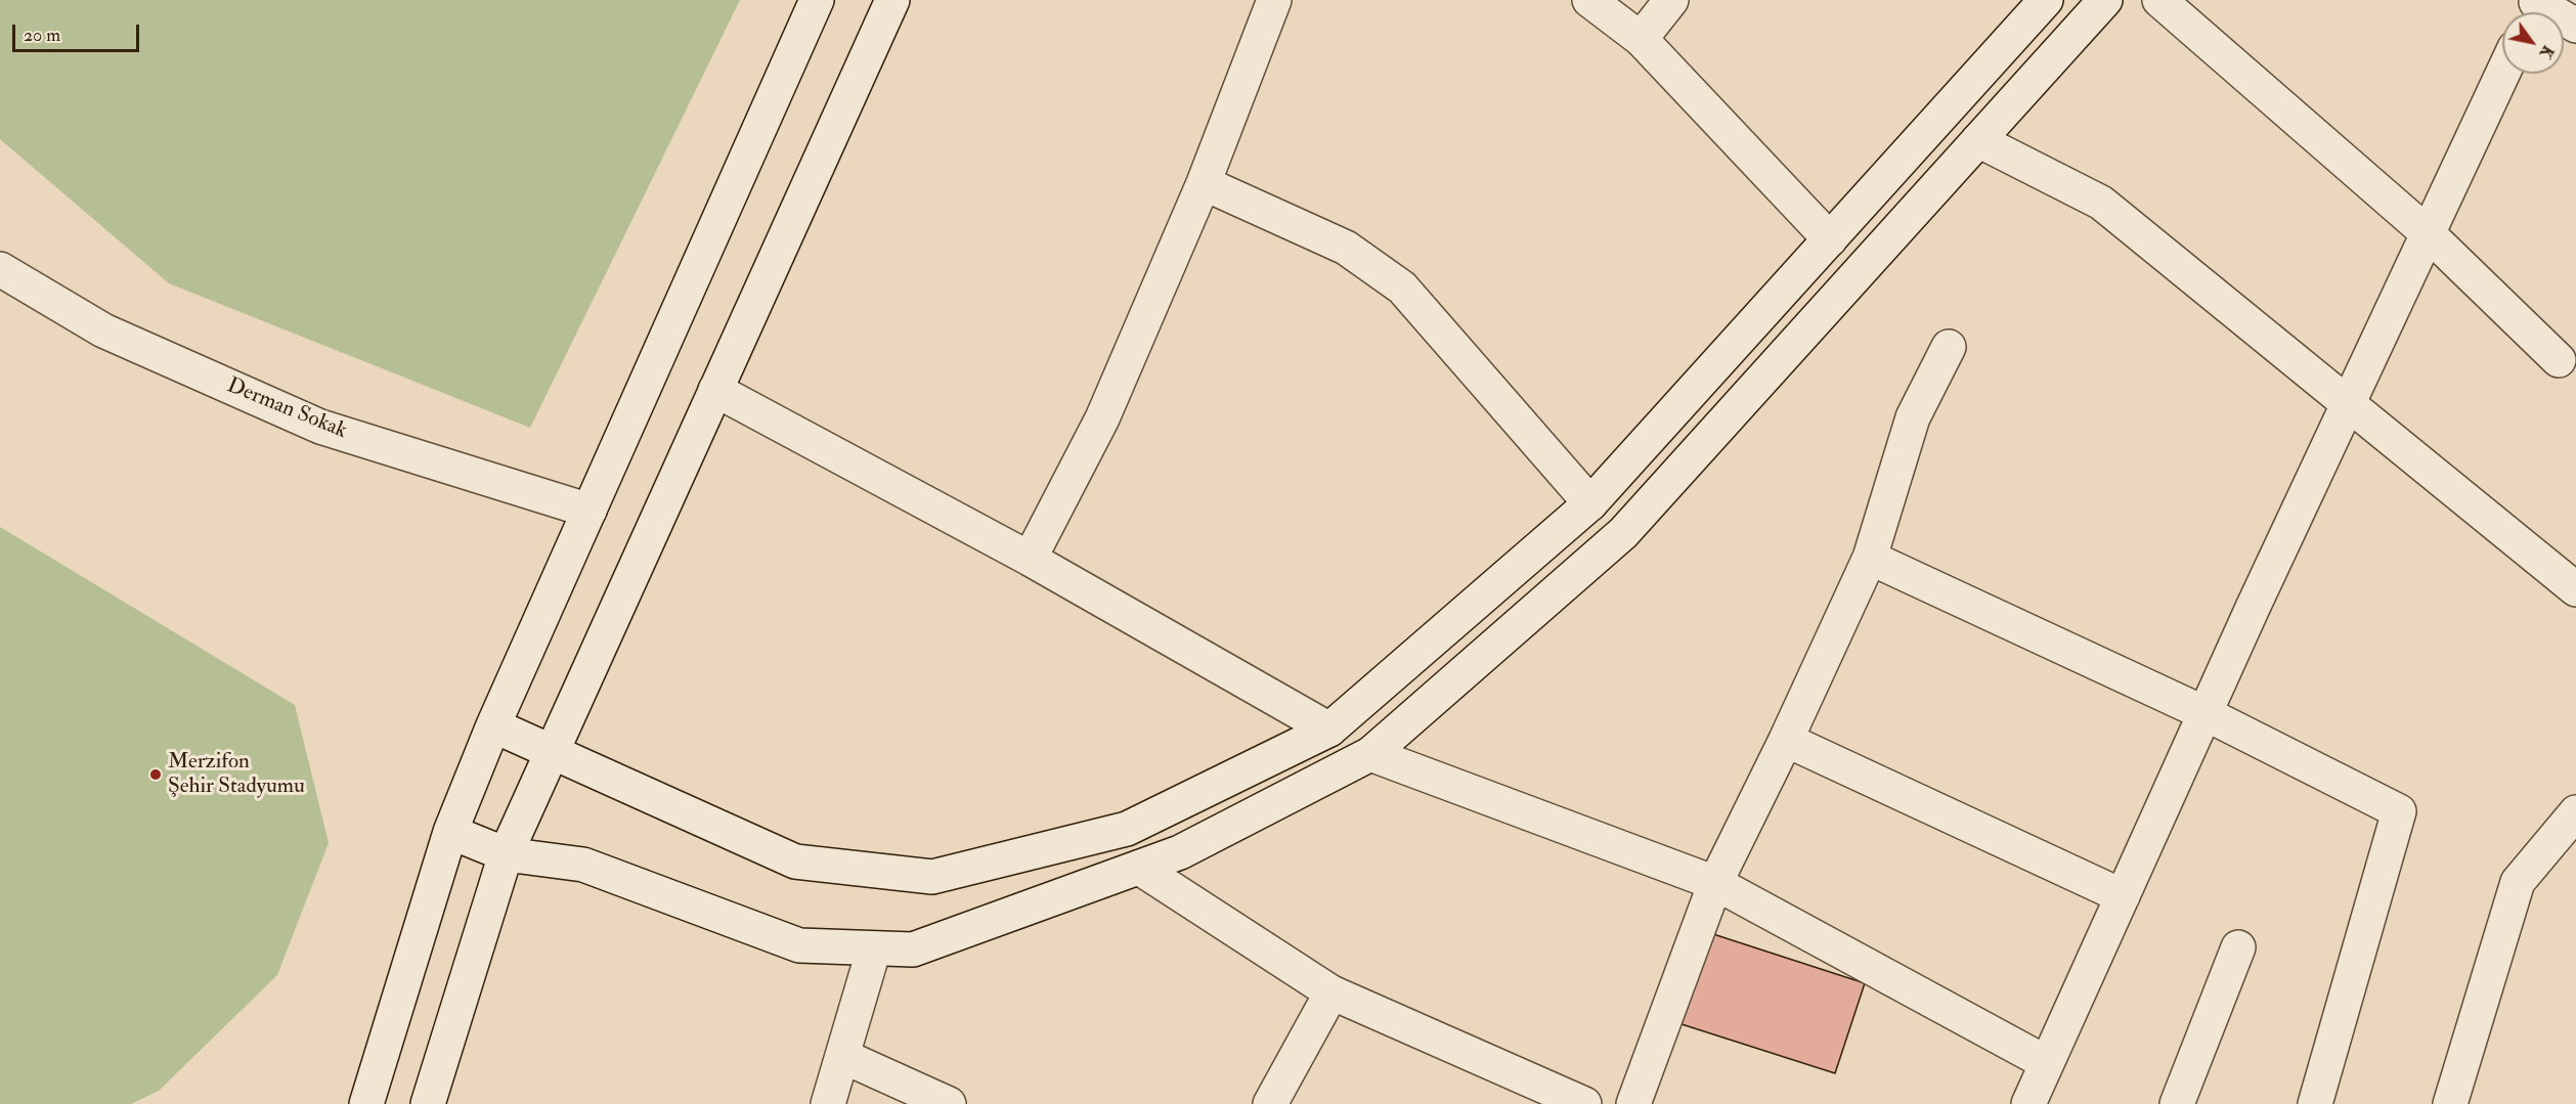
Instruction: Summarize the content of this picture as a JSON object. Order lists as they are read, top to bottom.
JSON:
{
  "streets": {
    "street": ["Derman Sokak"]
  },
  "places": ["Merzifon Şehir Stadyumu"],
  "scale_bar": "20 m",
  "north": "bottom right"
}
